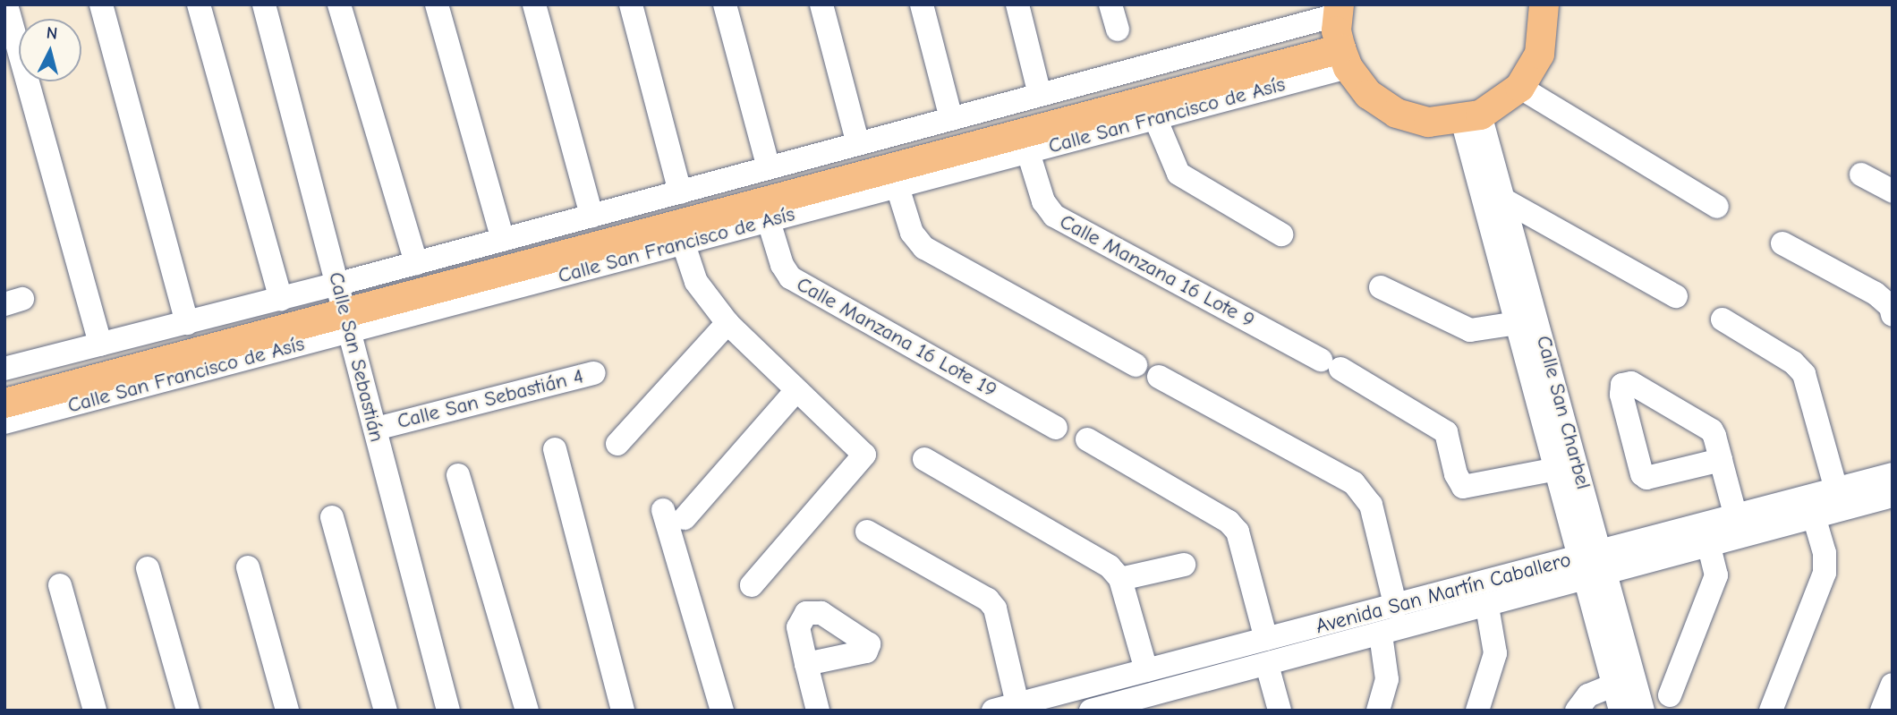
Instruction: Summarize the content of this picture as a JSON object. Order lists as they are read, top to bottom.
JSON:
{
  "streets": {
    "main road": ["Calle San Francisco de Asís"],
    "street": [
      "Calle Manzana 16 Lote 9",
      "Calle Manzana 16 Lote 19",
      "Calle San Sebastián",
      "Calle San Sebastián 4",
      "Calle San Charbel",
      "Avenida San Martín Caballero"
    ]
  },
  "crossings": [
    ["Calle San Francisco de Asís", "Calle Manzana 16 Lote 9"],
    ["Calle San Francisco de Asís", "Calle Manzana 16 Lote 19"],
    ["Calle San Francisco de Asís", "Calle San Sebastián"],
    ["Calle Manzana 16 Lote 9", "Calle San Charbel"],
    ["Calle San Sebastián", "Calle San Sebastián 4"],
    ["Calle San Charbel", "Avenida San Martín Caballero"]
  ],
  "north": "top"
}
